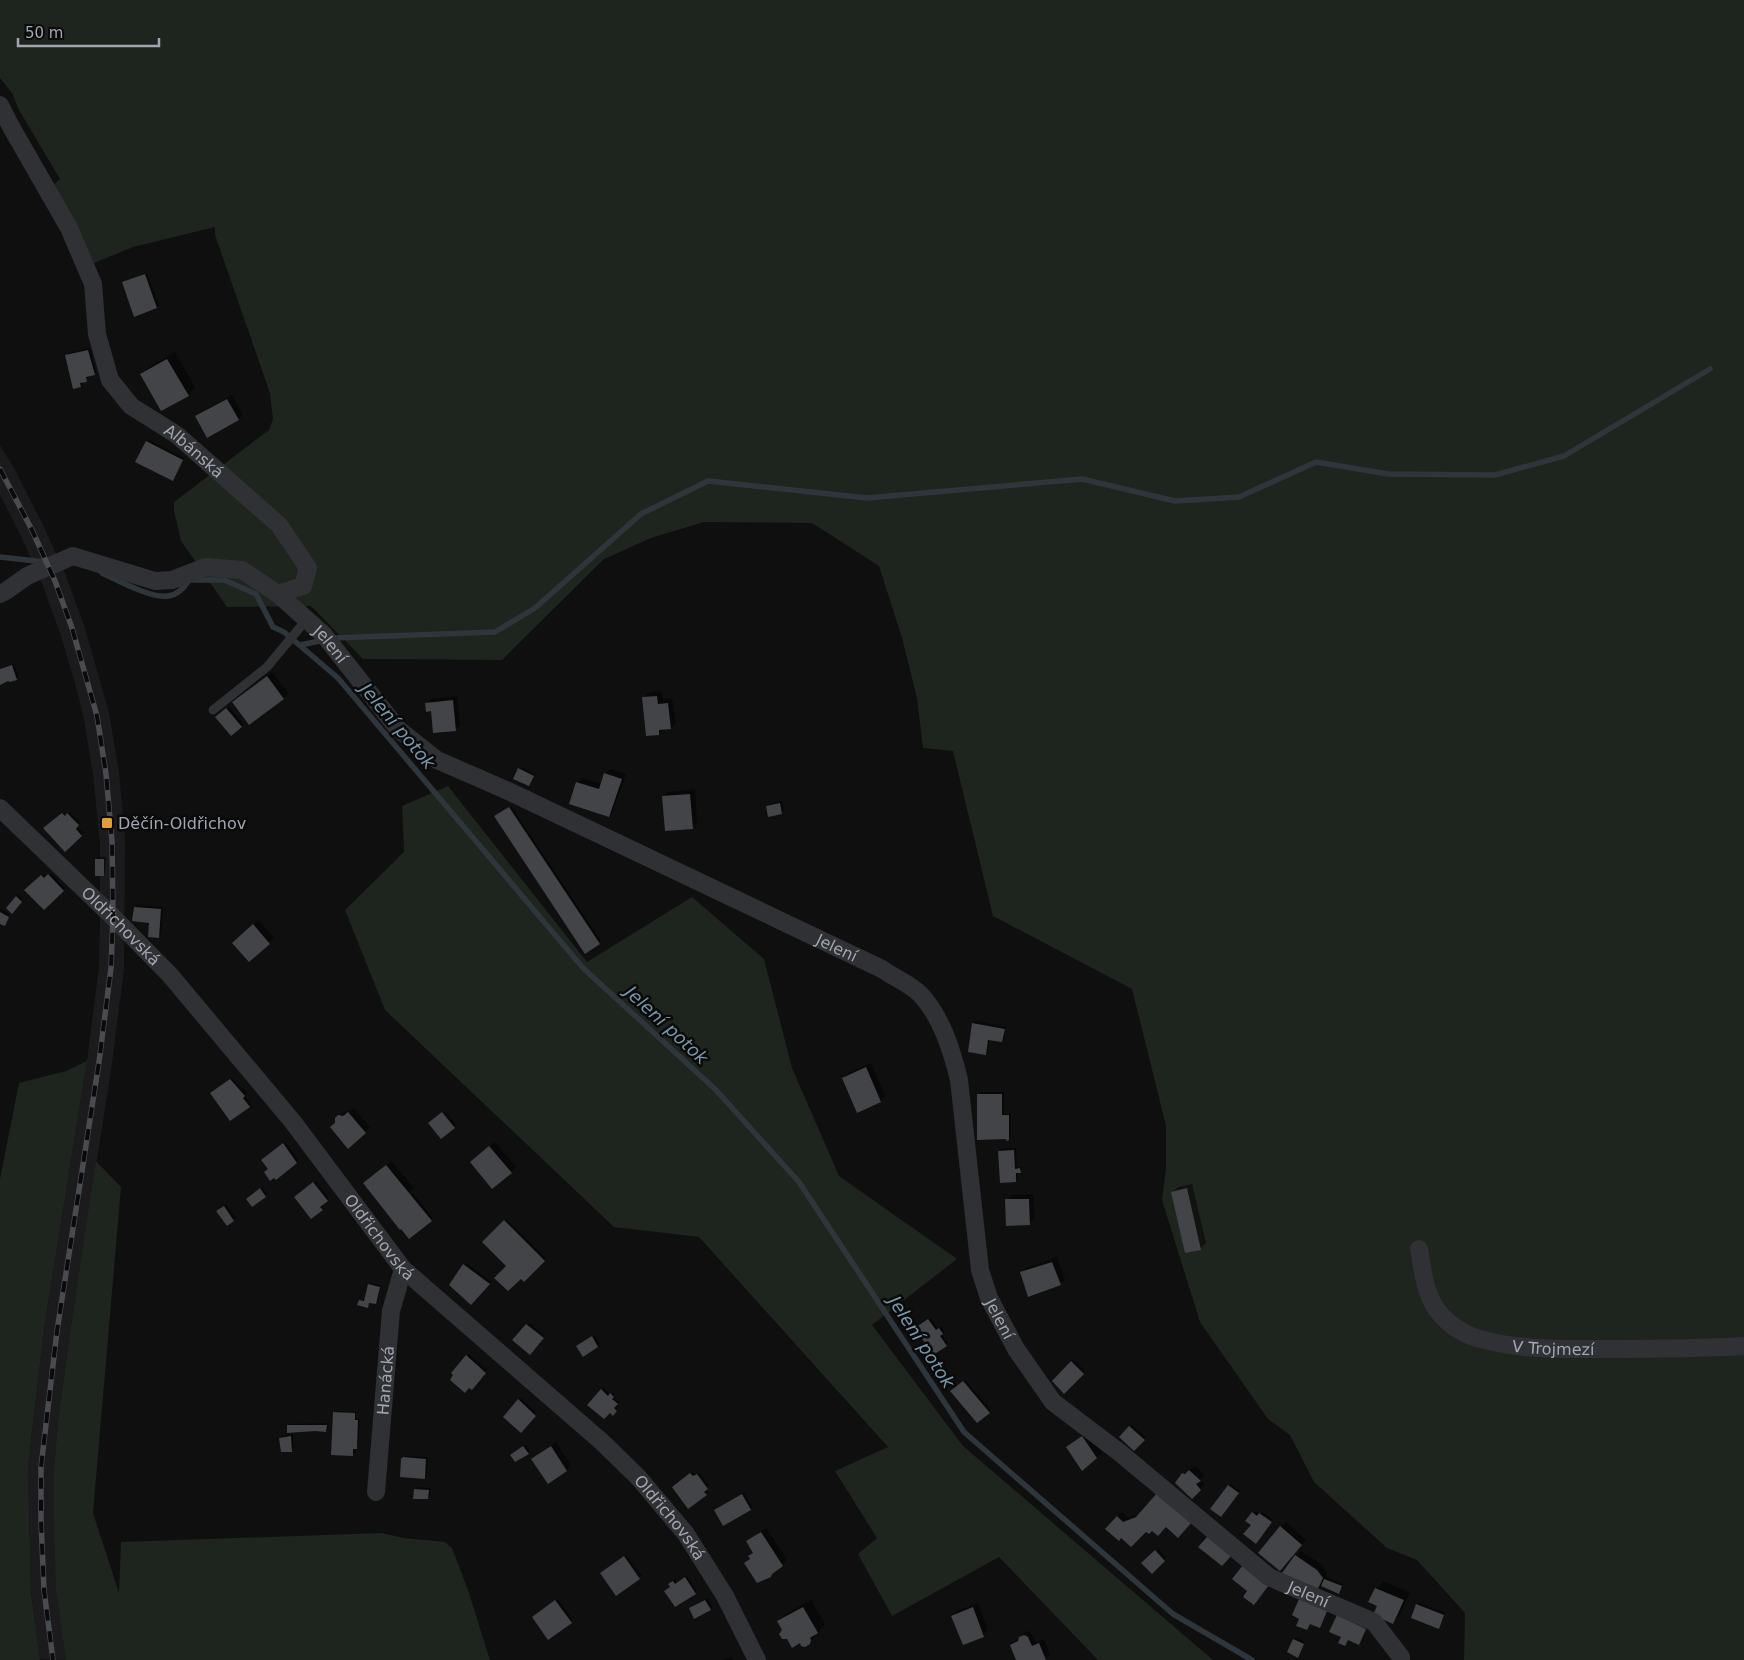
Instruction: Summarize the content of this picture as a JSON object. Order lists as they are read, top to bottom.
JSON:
{
  "streets": {
    "street": [
      "Albánská",
      "Jelení",
      "Oldřichovská",
      "V Trojmezí",
      "Hanácká"
    ]
  },
  "crossings": [
    ["Albánská", "Jelení"],
    ["Oldřichovská", "Hanácká"]
  ],
  "water": ["Jelení potok"],
  "places": {
    "transit": ["Děčín-Oldřichov"]
  },
  "scale_bar": "50 m"
}
